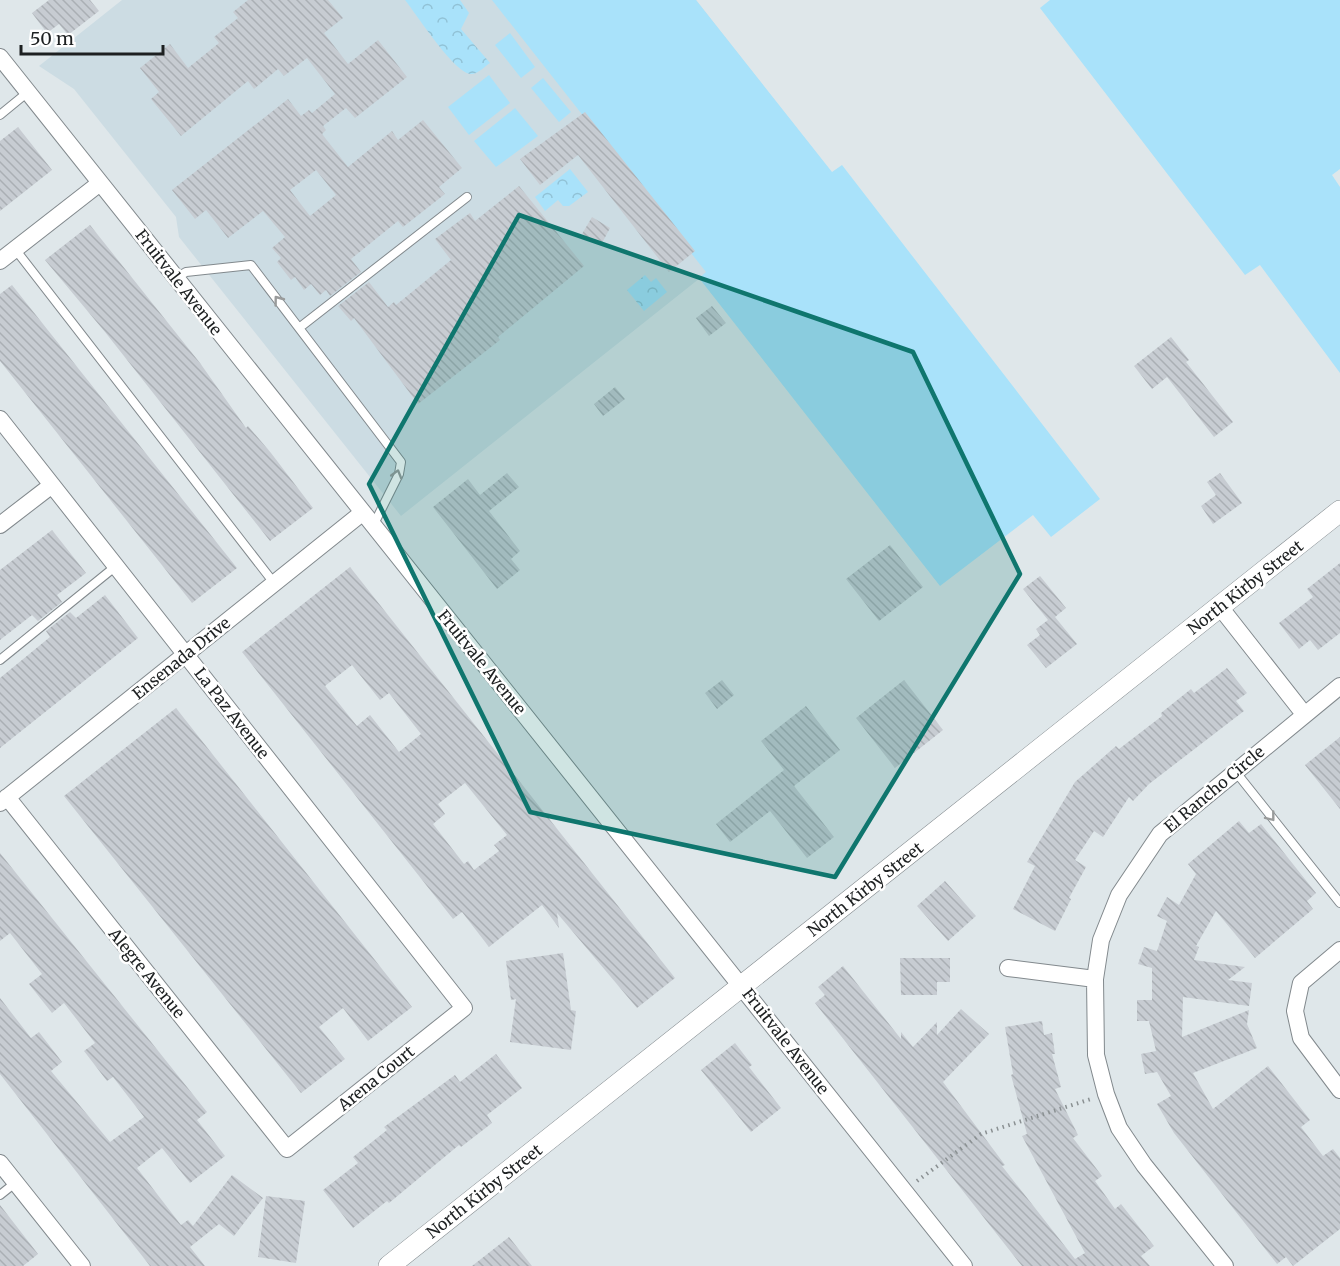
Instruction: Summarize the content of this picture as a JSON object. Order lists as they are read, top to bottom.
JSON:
{
  "streets": {
    "street": [
      "Fruitvale Avenue",
      "North Kirby Street",
      "Ensenada Drive",
      "La Paz Avenue",
      "El Rancho Circle",
      "Alegre Avenue",
      "Arena Court"
    ]
  },
  "crossings": [
    ["Fruitvale Avenue", "North Kirby Street"],
    ["Fruitvale Avenue", "Ensenada Drive"],
    ["Ensenada Drive", "La Paz Avenue"],
    ["Ensenada Drive", "Alegre Avenue"],
    ["La Paz Avenue", "Arena Court"],
    ["Alegre Avenue", "Arena Court"]
  ],
  "scale_bar": "50 m"
}
